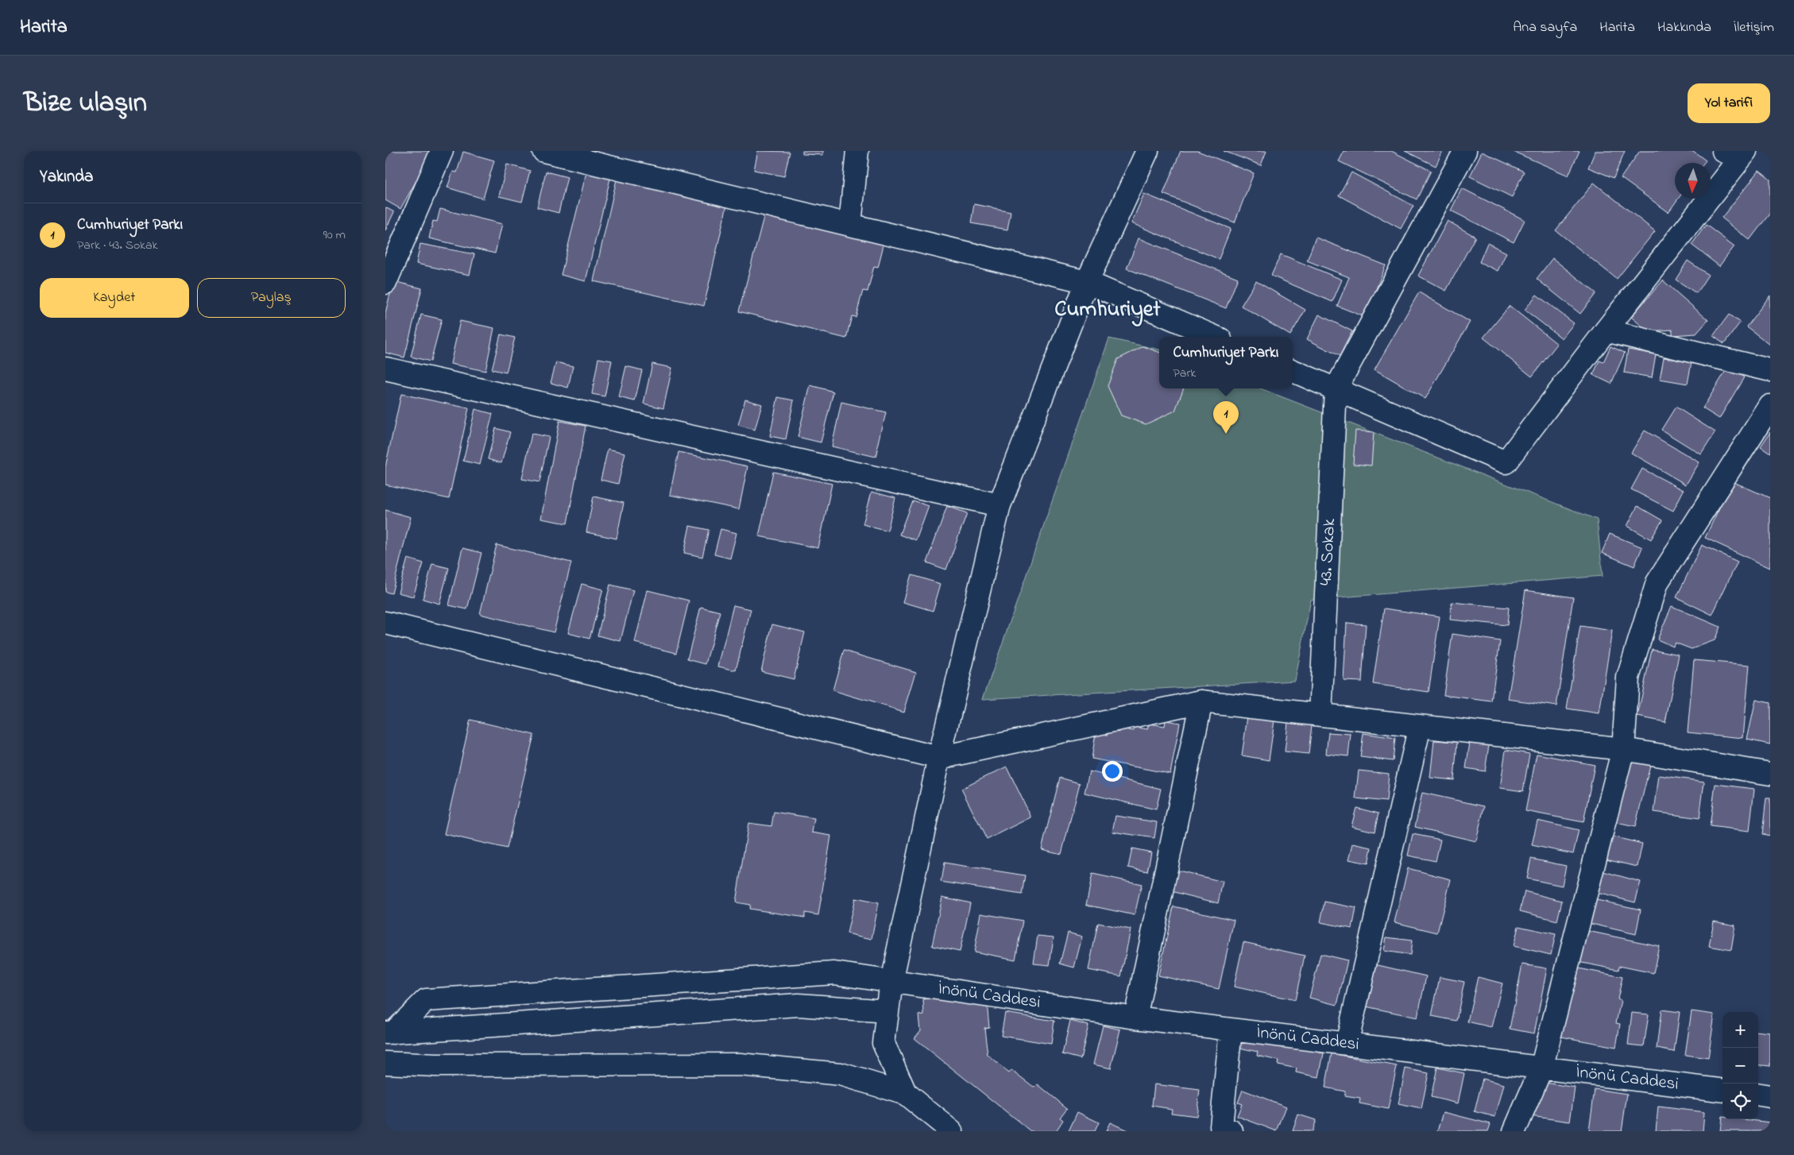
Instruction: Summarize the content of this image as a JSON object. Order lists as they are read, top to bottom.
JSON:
{
  "streets": {
    "street": ["43. Sokak", "İnönü Caddesi"]
  },
  "districts": ["Cumhuriyet"],
  "north": "bottom",
  "page": {
    "header": "Harita",
    "nav": [
      "Ana sayfa",
      "Harita",
      "Hakkında",
      "İletişim"
    ],
    "title": "Bize ulaşın",
    "buttons": [
      "Yol tarifi",
      ["Kaydet", "Paylaş"]
    ],
    "heading": "Yakında",
    "list": [
      {
        "mark": "1",
        "name": "Cumhuriyet Parkı",
        "note": "Park · 43. Sokak",
        "value": "90 m"
      }
    ],
    "popup": ["Cumhuriyet Parkı", "Park"],
    "pins": "1",
    "map_buttons": ["+", "−"]
  }
}
